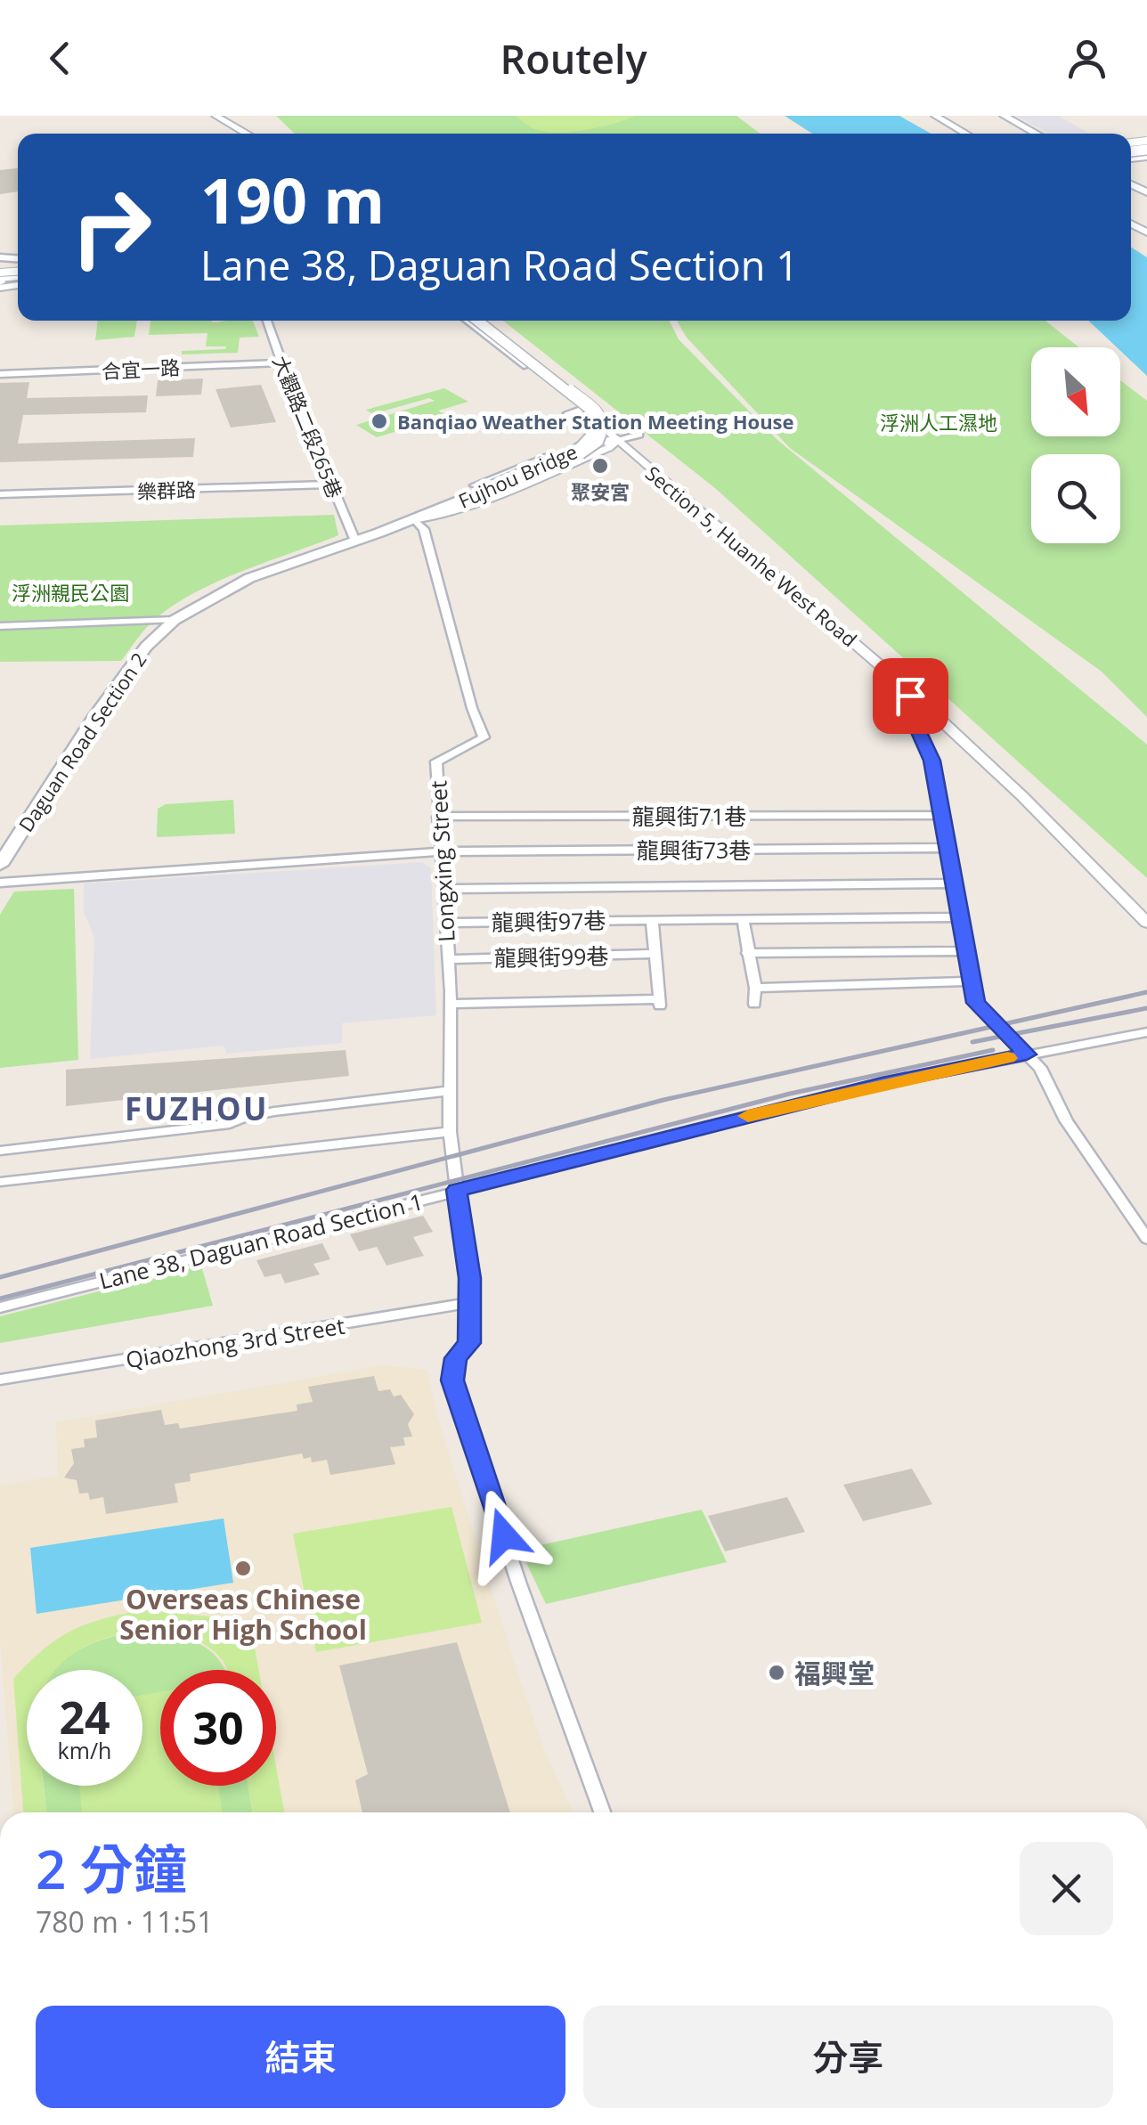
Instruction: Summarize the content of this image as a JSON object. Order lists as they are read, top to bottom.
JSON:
{
  "streets": {
    "main road": ["Fujhou Bridge", "Section 5, Huanhe West Road", "Daguan Road Section 2"],
    "street": [
      "合宜一路",
      "大觀路二段265巷",
      "樂群路",
      "龍興街71巷",
      "龍興街73巷",
      "Longxing Street",
      "龍興街97巷",
      "龍興街99巷",
      "Lane 38, Daguan Road Section 1",
      "Qiaozhong 3rd Street"
    ]
  },
  "crossings": [
    ["合宜一路", "大觀路二段265巷"],
    ["大觀路二段265巷", "樂群路"],
    ["大觀路二段265巷", "Daguan Road Section 2"],
    ["Fujhou Bridge", "Daguan Road Section 2"],
    ["Fujhou Bridge", "Longxing Street"],
    ["Daguan Road Section 2", "Longxing Street"],
    ["龍興街71巷", "Longxing Street"],
    ["龍興街73巷", "Longxing Street"],
    ["Longxing Street", "龍興街97巷"],
    ["Longxing Street", "龍興街99巷"],
    ["Longxing Street", "Lane 38, Daguan Road Section 1"],
    ["Longxing Street", "Qiaozhong 3rd Street"]
  ],
  "districts": ["FUZHOU"],
  "parks": ["浮洲人工濕地", "浮洲親民公園"],
  "places": [
    "Banqiao Weather Station Meeting House",
    "聚安宮",
    "Overseas Chinese Senior High School",
    "福興堂"
  ],
  "north": "bottom right",
  "page": {
    "header": "Routely",
    "turn": ["190 m", "Lane 38, Daguan Road Section 1"],
    "speed": "24 km/h",
    "limit": "30",
    "heading": ["2 分鐘", "780 m · 11:51"],
    "buttons": ["結束", "分享"]
  }
}
